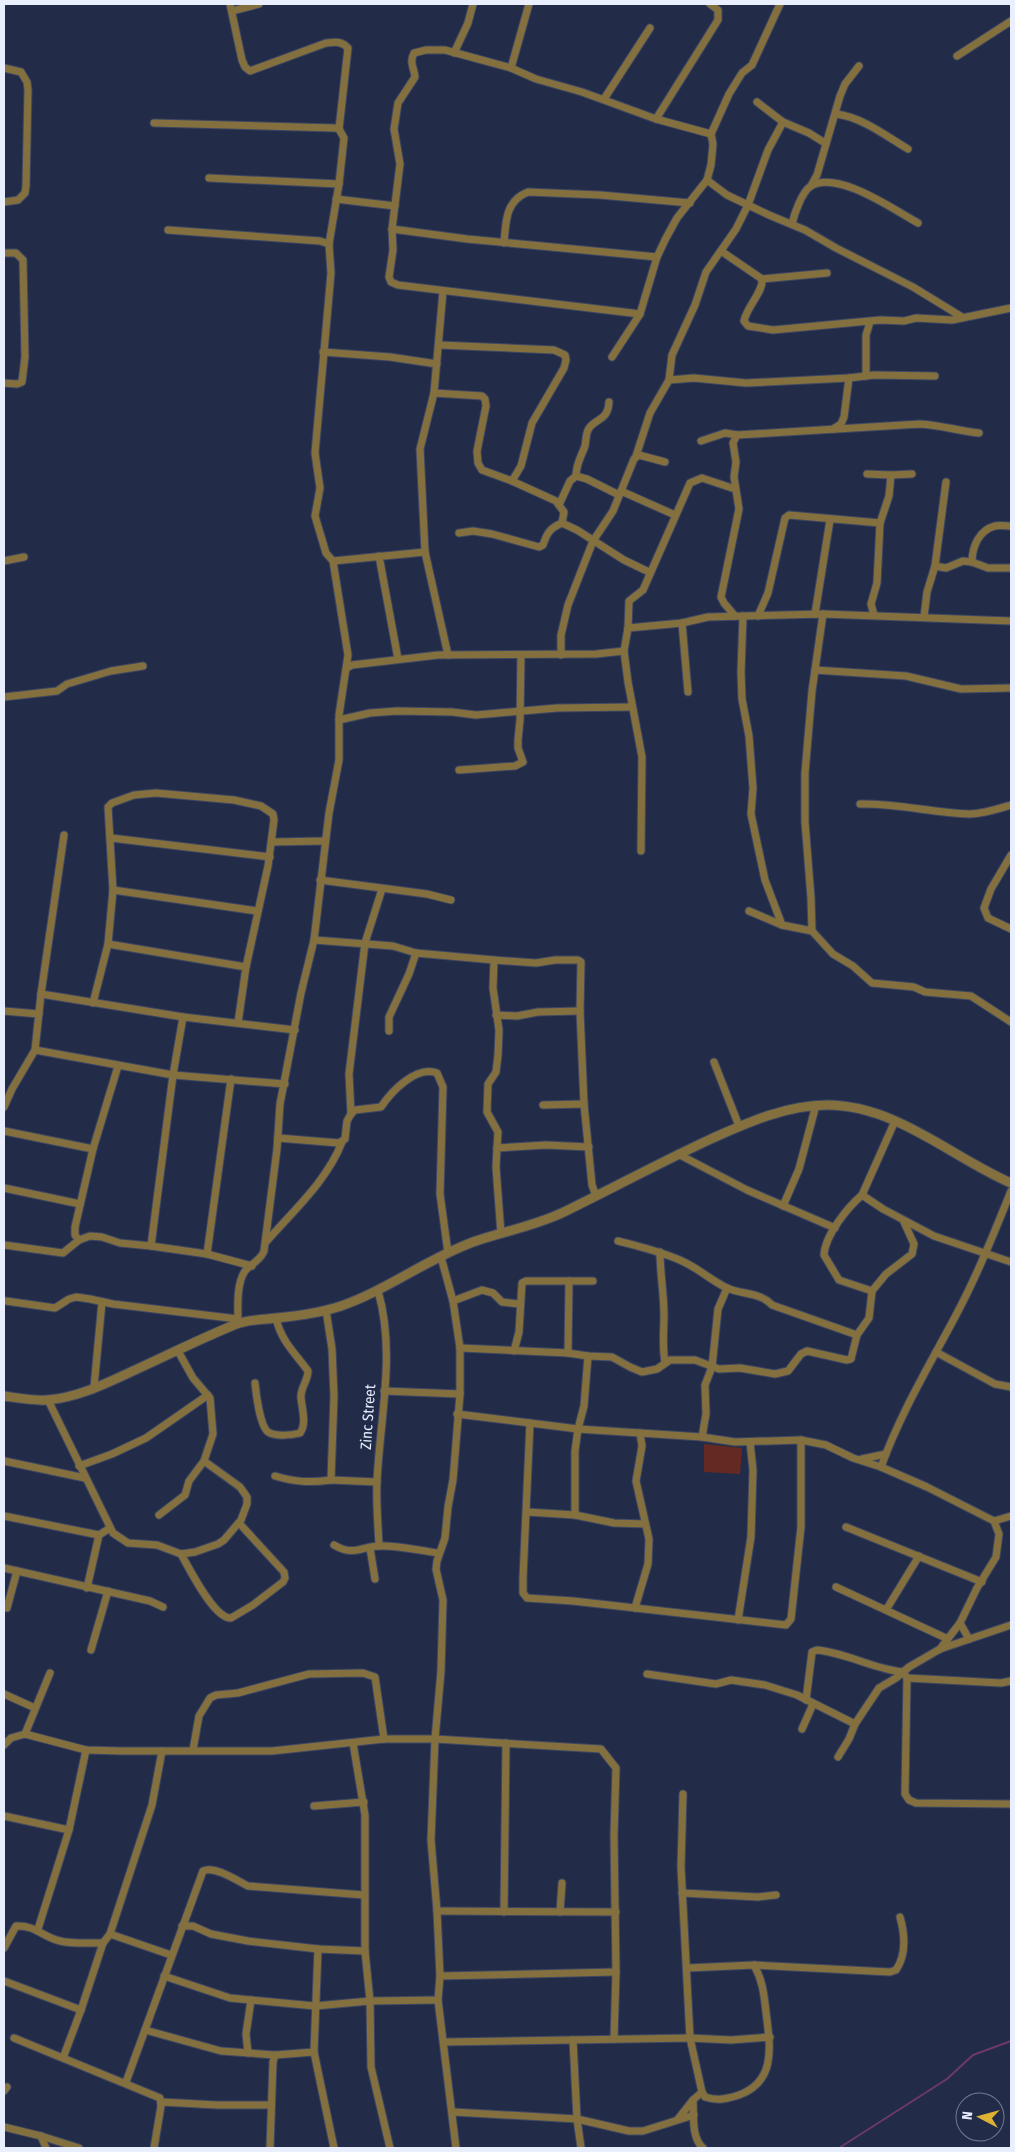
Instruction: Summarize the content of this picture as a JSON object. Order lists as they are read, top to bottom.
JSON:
{
  "streets": {
    "street": ["Zinc Street"]
  },
  "north": "left"
}
